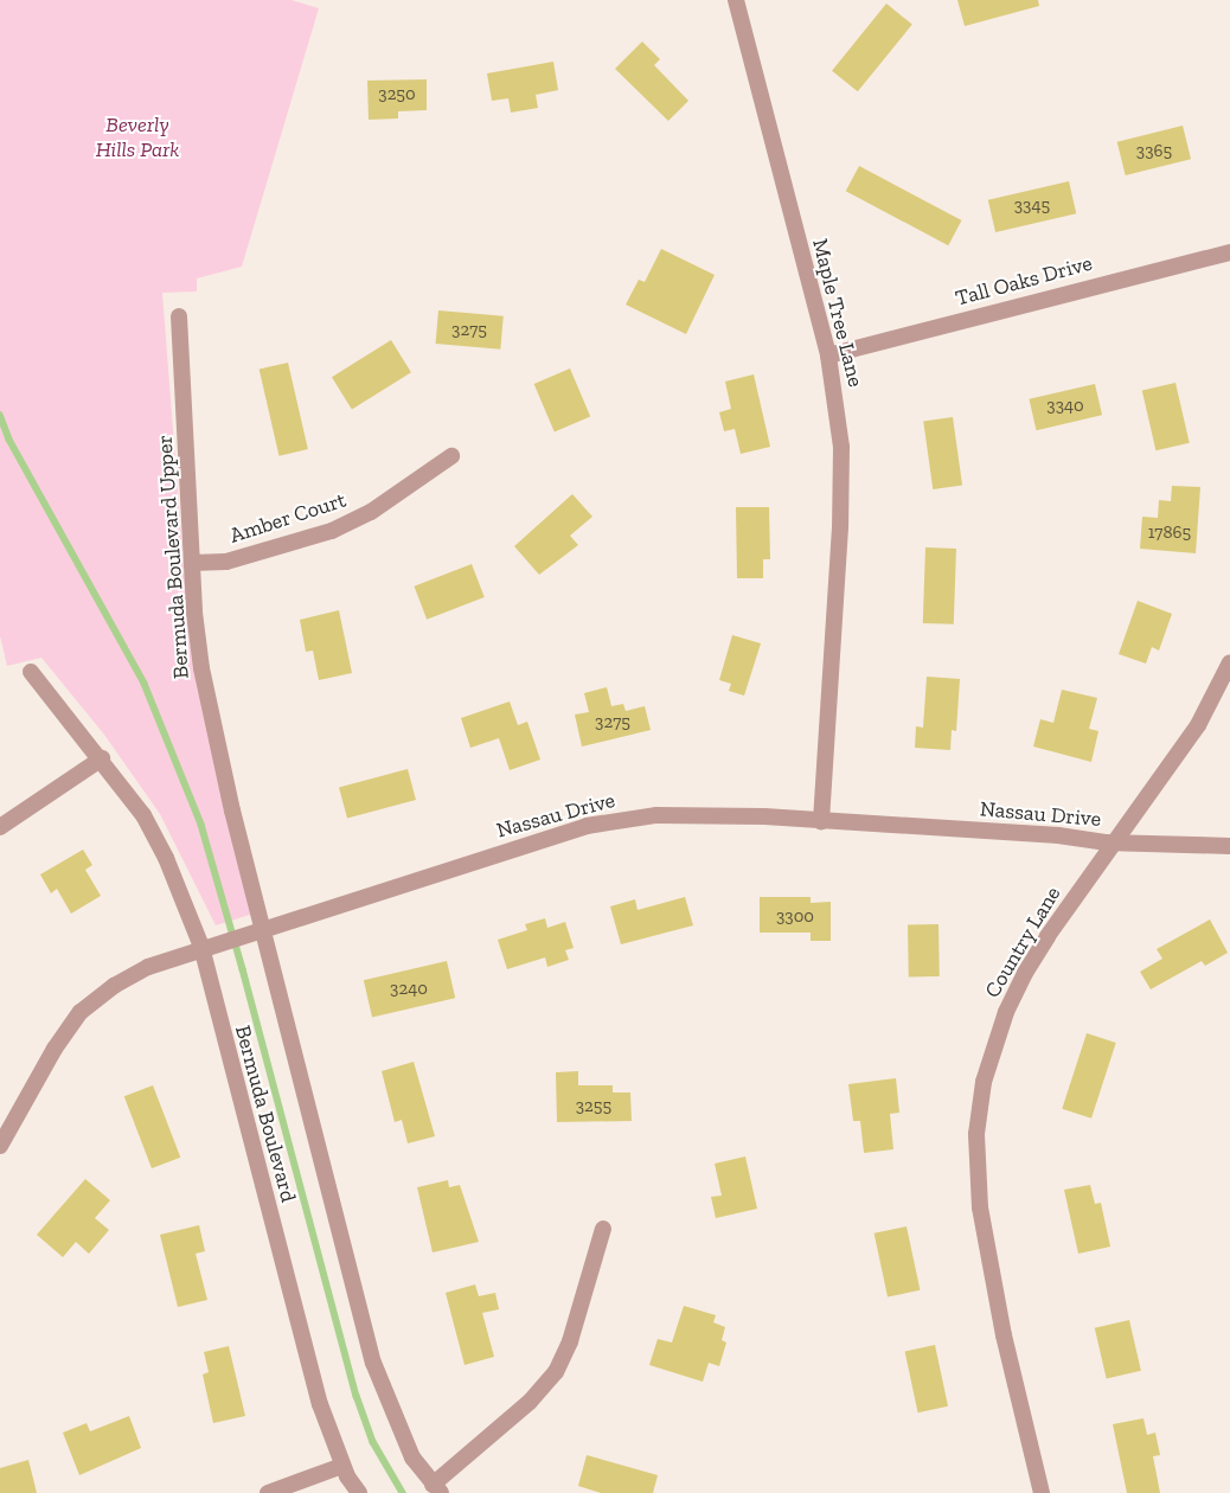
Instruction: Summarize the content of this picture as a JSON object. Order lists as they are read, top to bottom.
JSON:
{
  "streets": {
    "street": [
      "Tall Oaks Drive",
      "Maple Tree Lane",
      "Amber Court",
      "Bermuda Boulevard Upper",
      "Nassau Drive",
      "Country Lane",
      "Bermuda Boulevard"
    ]
  },
  "crossings": [
    ["Tall Oaks Drive", "Maple Tree Lane"],
    ["Maple Tree Lane", "Nassau Drive"],
    ["Amber Court", "Bermuda Boulevard Upper"],
    ["Bermuda Boulevard Upper", "Nassau Drive"],
    ["Bermuda Boulevard Upper", "Bermuda Boulevard"],
    ["Nassau Drive", "Country Lane"],
    ["Nassau Drive", "Bermuda Boulevard"]
  ],
  "parks": ["Beverly Hills Park"],
  "house_numbers": [
    "3250",
    "3365",
    "3345",
    "3275",
    "3340",
    "17865",
    "3275",
    "3300",
    "3240",
    "3255"
  ]
}
